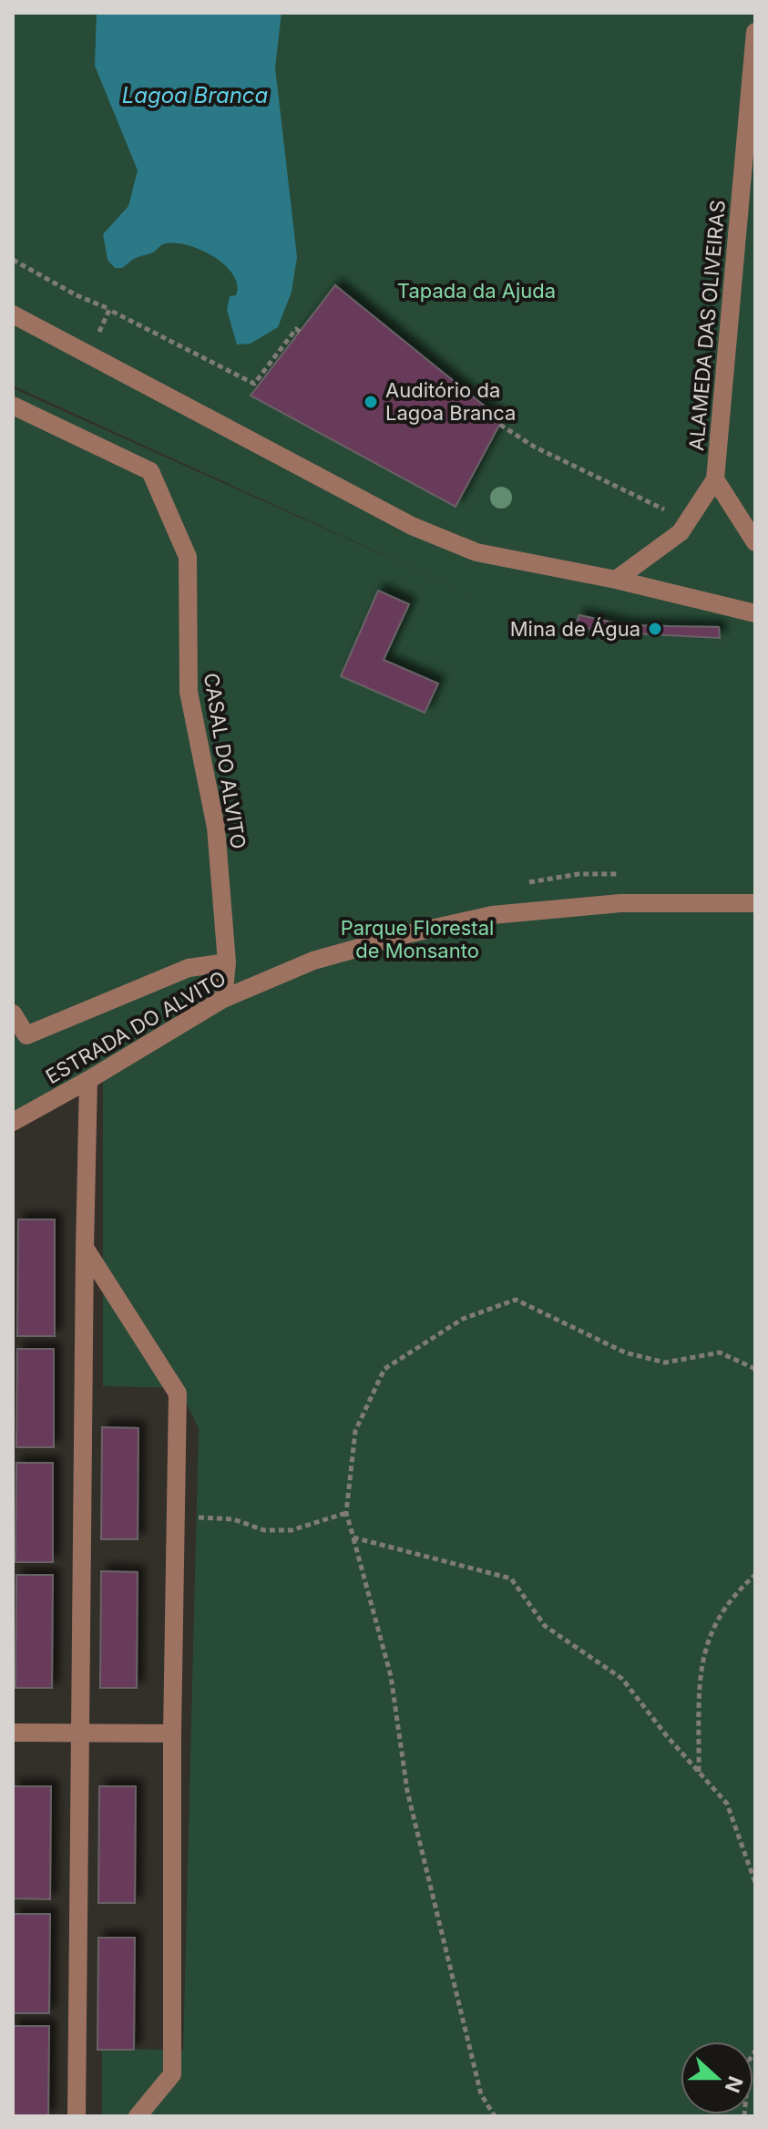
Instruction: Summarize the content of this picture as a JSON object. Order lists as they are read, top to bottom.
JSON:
{
  "streets": {
    "street": ["ALAMEDA DAS OLIVEIRAS", "CASAL DO ALVITO", "ESTRADA DO ALVITO"]
  },
  "crossings": [
    ["CASAL DO ALVITO", "ESTRADA DO ALVITO"]
  ],
  "water": ["Lagoa Branca"],
  "parks": ["Tapada da Ajuda", "Parque Florestal de Monsanto"],
  "places": ["Auditório da Lagoa Branca", "Mina de Água"],
  "north": "right"
}
